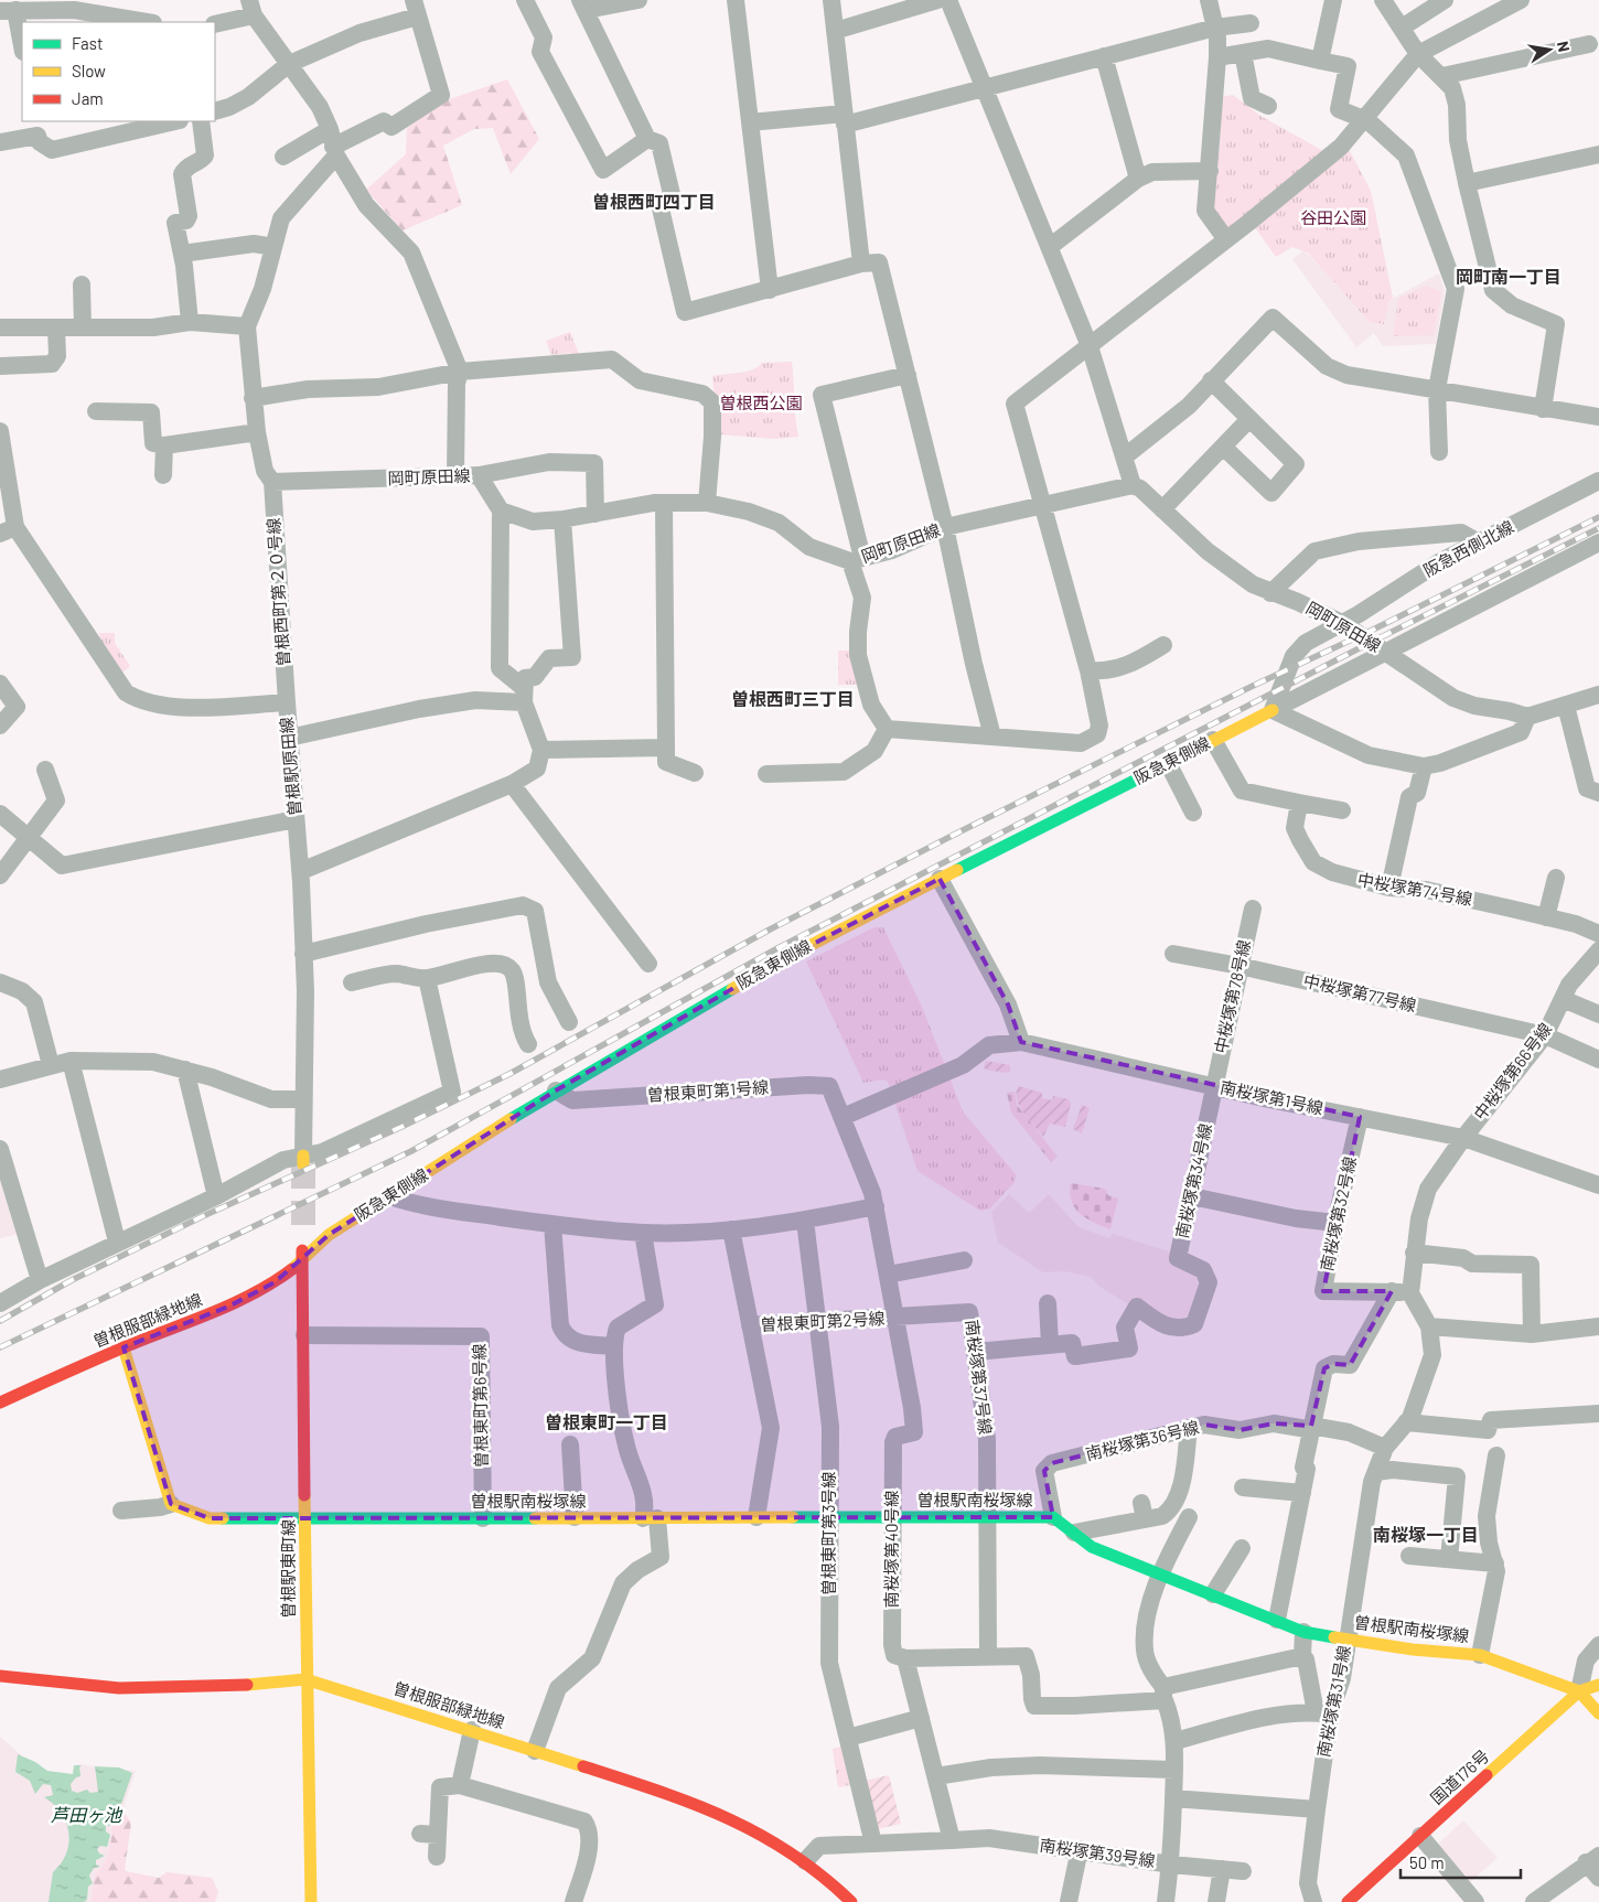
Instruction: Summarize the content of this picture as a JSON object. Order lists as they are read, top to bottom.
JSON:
{
  "streets": {
    "main road": [
      "阪急東側線",
      "曽根服部緑地線",
      "曽根駅南桜塚線",
      "曽根駅東町線",
      "国道176号"
    ],
    "street": [
      "岡町原田線",
      "阪急西側北線",
      "曽根西町第２０号線",
      "曽根駅原田線",
      "中桜塚第74号線",
      "中桜塚第77号線",
      "中桜塚第78号線",
      "中桜塚第66号線",
      "曽根東町第1号線",
      "南桜塚第1号線",
      "南桜塚第34号線",
      "南桜塚第32号線",
      "曽根東町第2号線",
      "南桜塚第37号線",
      "曽根東町第6号線",
      "南桜塚第36号線",
      "曽根東町第3号線",
      "南桜塚第40号線",
      "南桜塚第31号線",
      "南桜塚第39号線"
    ]
  },
  "crossings": [
    ["岡町原田線", "阪急西側北線"],
    ["岡町原田線", "曽根西町第２０号線"],
    ["岡町原田線", "阪急東側線"],
    ["曽根西町第２０号線", "曽根駅原田線"],
    ["阪急東側線", "曽根東町第1号線"],
    ["阪急東側線", "曽根服部緑地線"],
    ["阪急東側線", "曽根駅東町線"],
    ["中桜塚第77号線", "中桜塚第78号線"],
    ["中桜塚第77号線", "中桜塚第66号線"],
    ["中桜塚第78号線", "南桜塚第1号線"],
    ["中桜塚第78号線", "南桜塚第34号線"],
    ["中桜塚第66号線", "南桜塚第1号線"],
    ["曽根東町第1号線", "南桜塚第1号線"],
    ["曽根東町第1号線", "南桜塚第40号線"],
    ["南桜塚第1号線", "南桜塚第34号線"],
    ["南桜塚第1号線", "南桜塚第32号線"],
    ["南桜塚第1号線", "南桜塚第40号線"],
    ["南桜塚第32号線", "南桜塚第31号線"],
    ["曽根服部緑地線", "曽根駅東町線"],
    ["曽根東町第2号線", "南桜塚第37号線"],
    ["曽根東町第2号線", "曽根東町第3号線"],
    ["曽根東町第2号線", "南桜塚第40号線"],
    ["南桜塚第37号線", "曽根駅南桜塚線"],
    ["南桜塚第37号線", "南桜塚第40号線"],
    ["曽根東町第6号線", "曽根駅南桜塚線"],
    ["曽根東町第6号線", "曽根駅東町線"],
    ["南桜塚第36号線", "曽根駅南桜塚線"],
    ["南桜塚第36号線", "南桜塚第31号線"],
    ["曽根駅南桜塚線", "曽根東町第3号線"],
    ["曽根駅南桜塚線", "南桜塚第40号線"],
    ["曽根駅南桜塚線", "曽根駅東町線"],
    ["曽根駅南桜塚線", "南桜塚第31号線"],
    ["曽根駅南桜塚線", "国道176号"],
    ["南桜塚第40号線", "南桜塚第39号線"]
  ],
  "districts": [
    "曽根西町四丁目",
    "岡町南一丁目",
    "曽根西町三丁目",
    "曽根東町一丁目",
    "南桜塚一丁目"
  ],
  "water": ["芦田ヶ池"],
  "parks": ["谷田公園", "曽根西公園"],
  "legend": ["Fast", "Slow", "Jam"],
  "scale_bar": "50 m",
  "north": "right"
}
